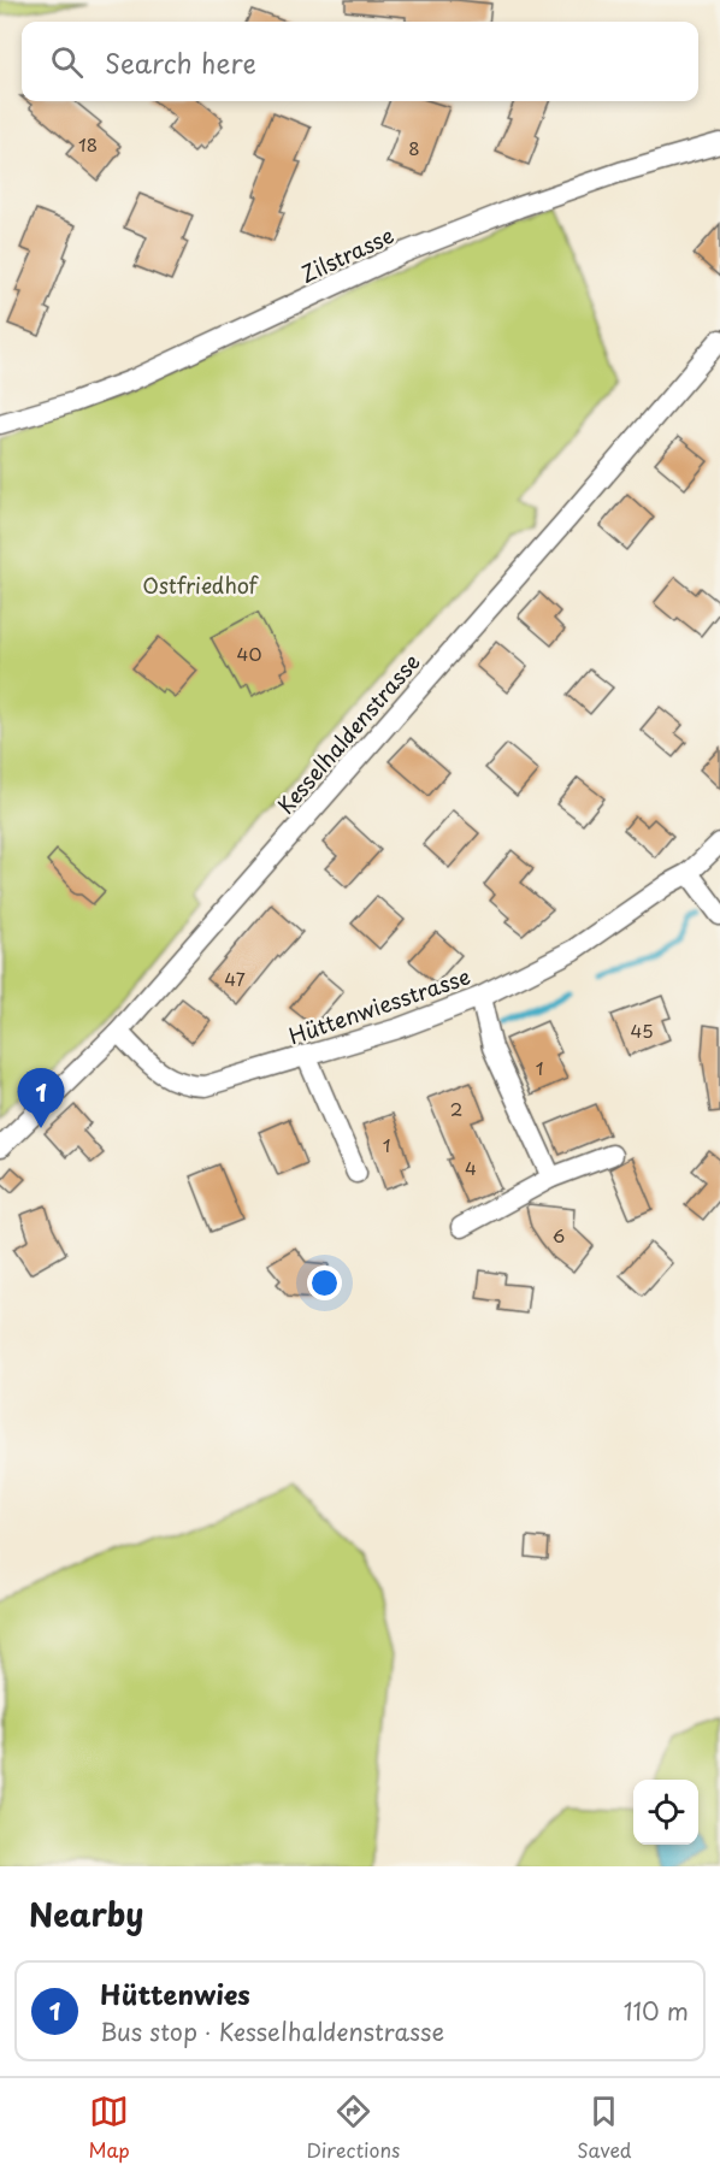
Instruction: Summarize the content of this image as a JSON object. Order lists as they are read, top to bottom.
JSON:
{
  "streets": {
    "street": ["Zilstrasse", "Kesselhaldenstrasse", "Hüttenwiesstrasse"]
  },
  "crossings": [
    ["Kesselhaldenstrasse", "Hüttenwiesstrasse"]
  ],
  "parks": ["Ostfriedhof"],
  "house_numbers": [
    "18",
    "8",
    "40",
    "47",
    "45",
    "1",
    "2",
    "1",
    "4",
    "6"
  ],
  "page": {
    "search": "Search here",
    "pins": "1",
    "heading": "Nearby",
    "list": [
      {
        "mark": "1",
        "name": "Hüttenwies",
        "note": "Bus stop · Kesselhaldenstrasse",
        "value": "110 m"
      }
    ],
    "nav": ["Map", "Directions", "Saved"]
  }
}
